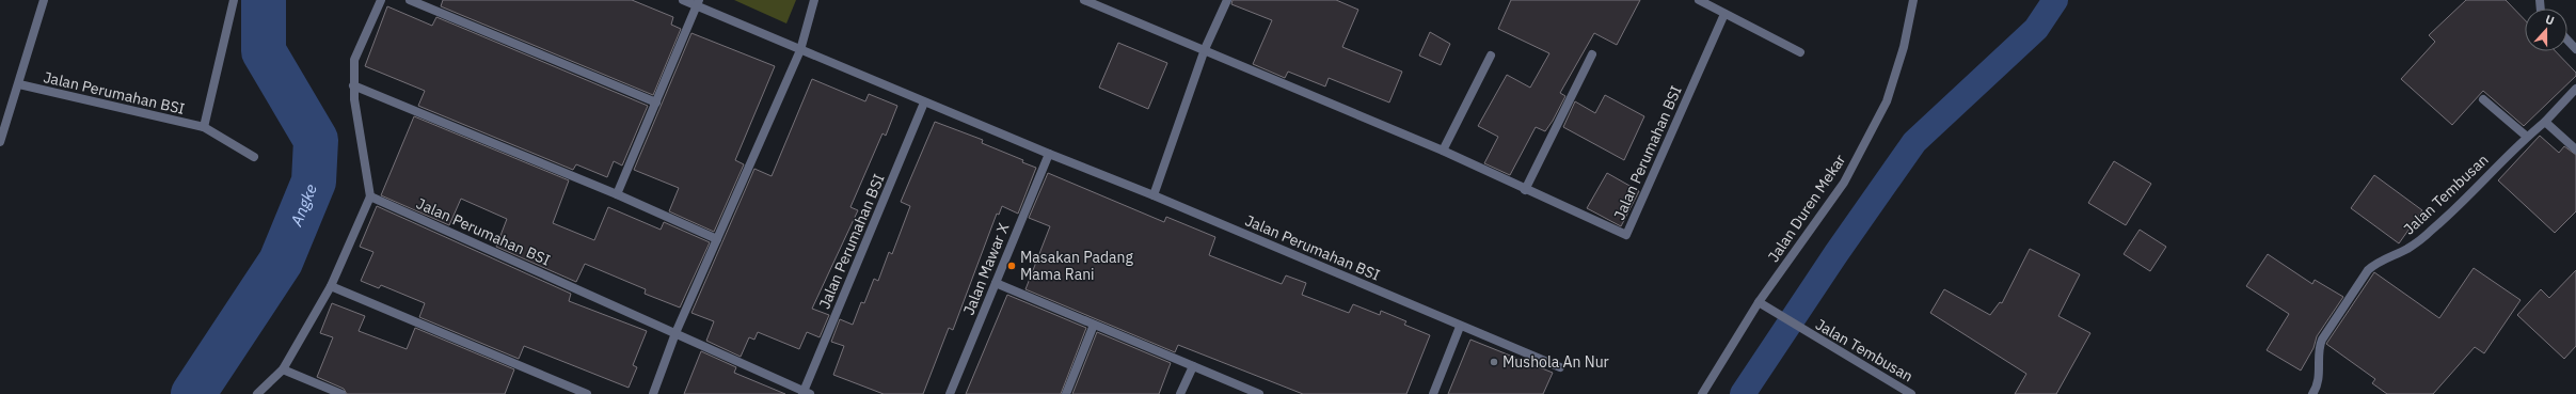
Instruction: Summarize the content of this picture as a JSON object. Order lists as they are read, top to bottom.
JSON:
{
  "streets": {
    "street": [
      "Jalan Perumahan BSI",
      "Jalan Tembusan",
      "Jalan Duren Mekar",
      "Jalan Mawar X"
    ]
  },
  "crossings": [
    ["Jalan Perumahan BSI", "Jalan Mawar X"],
    ["Jalan Tembusan", "Jalan Duren Mekar"]
  ],
  "water": ["Angke"],
  "places": ["Masakan Padang Mama Rani", "Mushola An Nur"],
  "north": "top"
}
